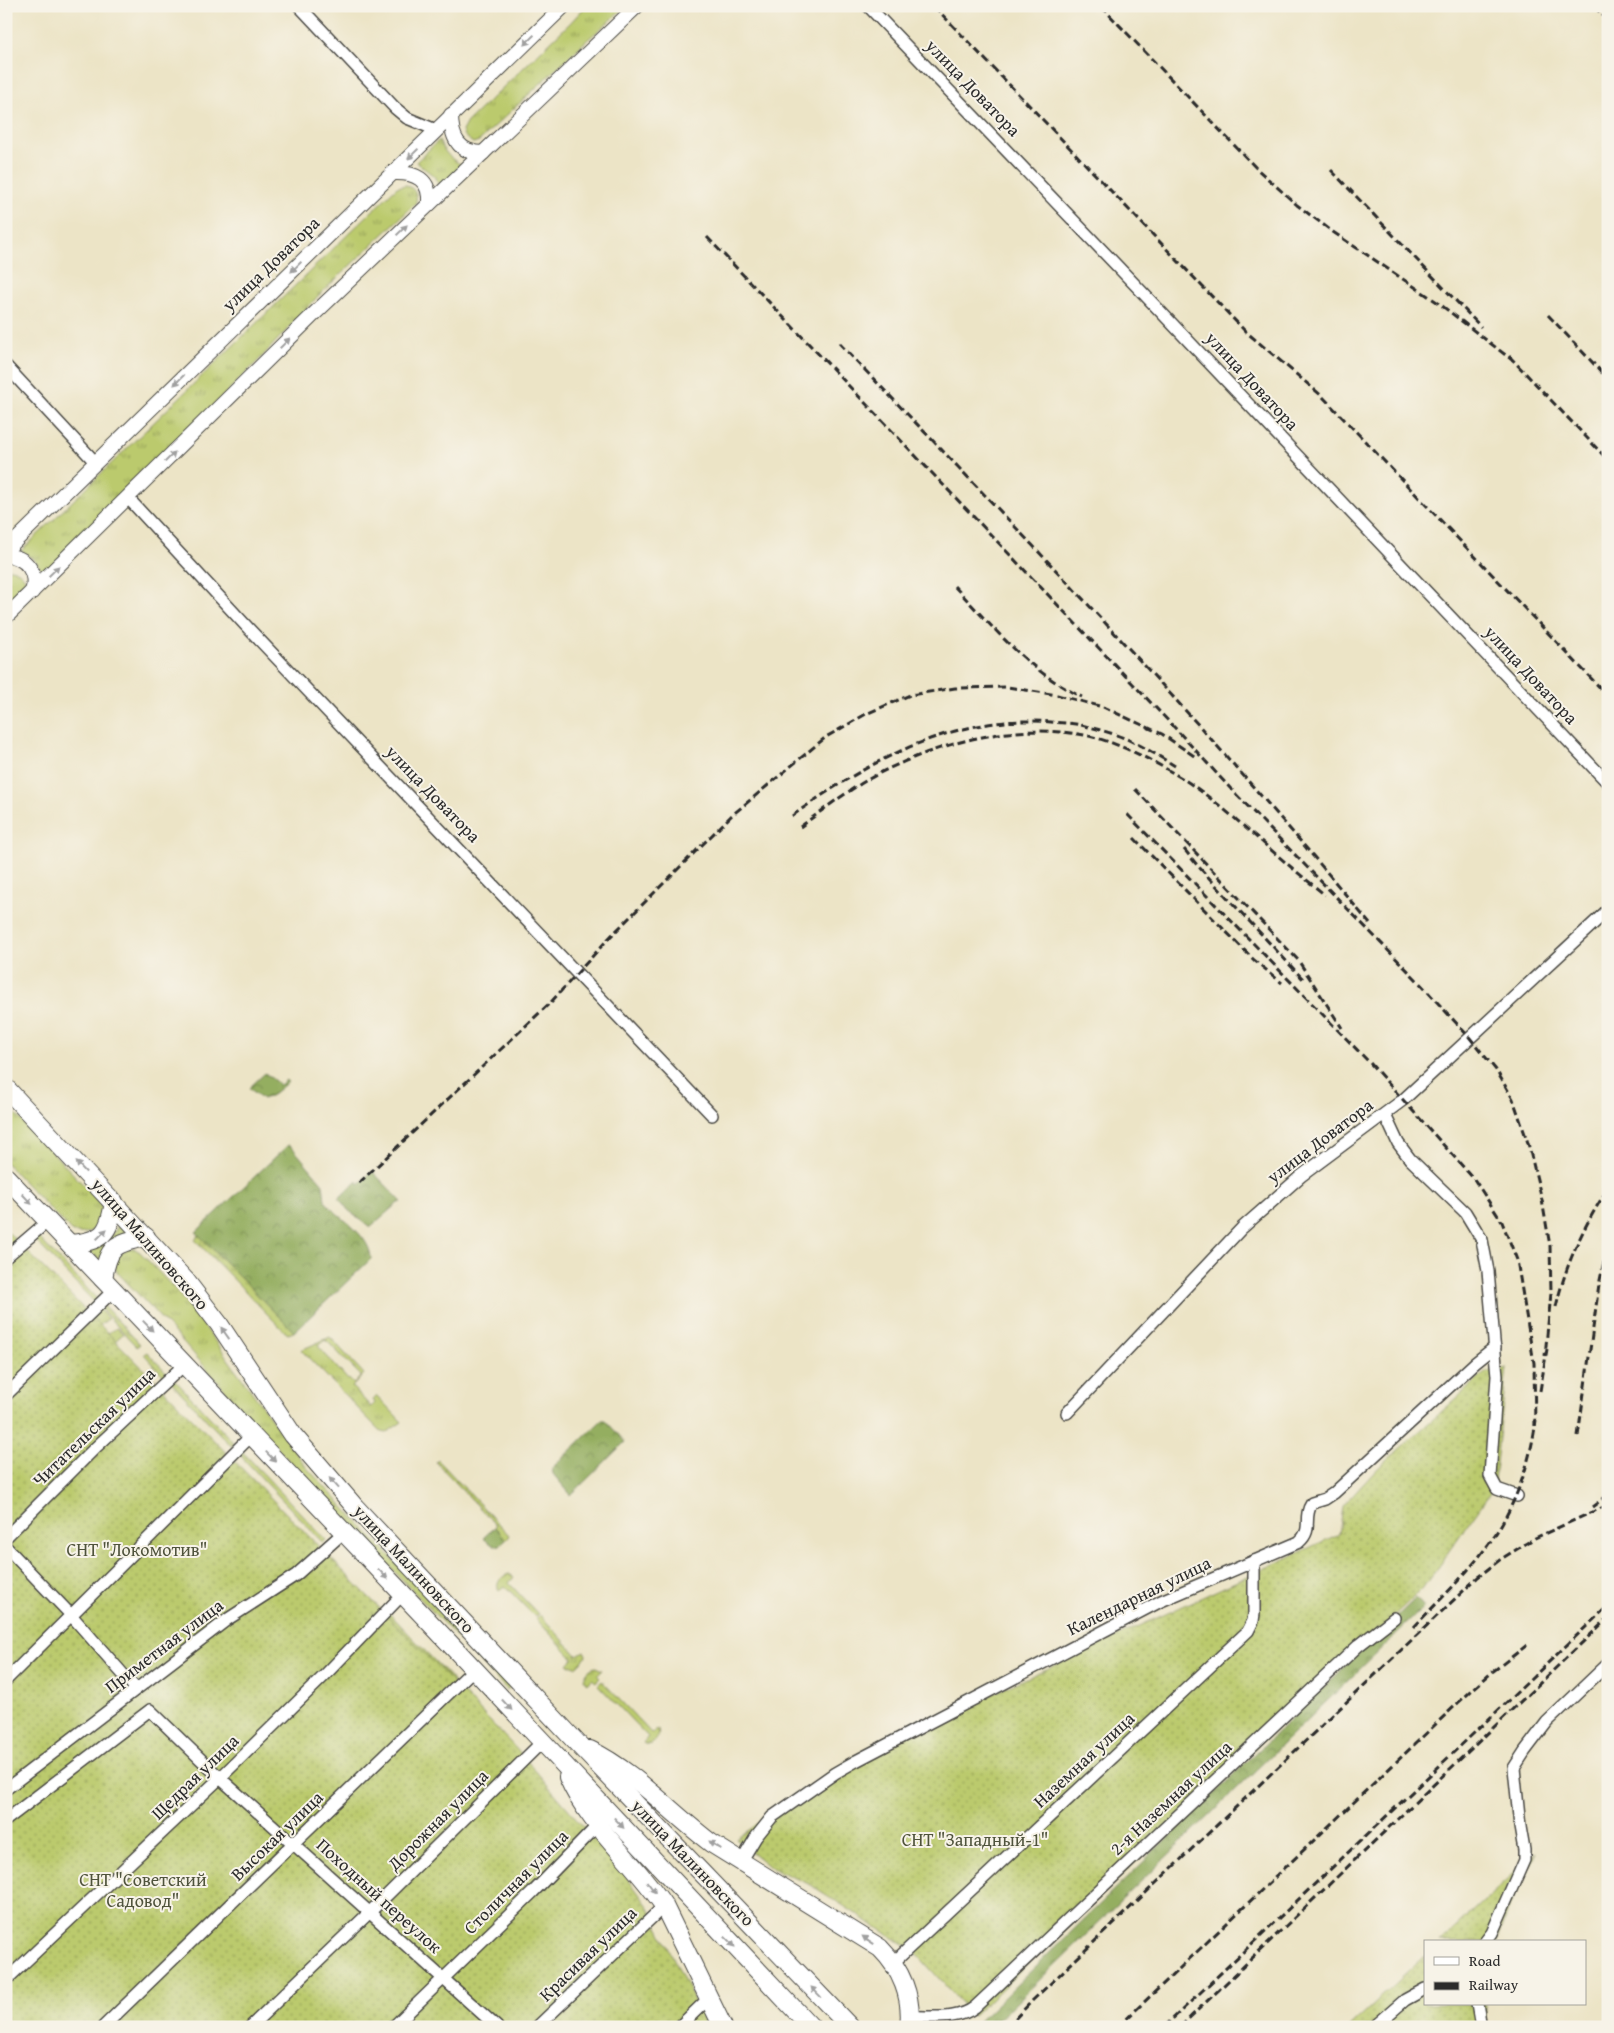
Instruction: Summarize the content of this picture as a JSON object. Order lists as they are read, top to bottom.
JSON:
{
  "streets": {
    "highway": ["улица Малиновского"],
    "street": [
      "улица Доватора",
      "Читательская улица",
      "Календарная улица",
      "Приметная улица",
      "Наземная улица",
      "Щедрая улица",
      "2-я Наземная улица",
      "Дорожная улица",
      "Высокая улица",
      "Столичная улица",
      "Походный переулок",
      "Красивая улица"
    ]
  },
  "crossings": [
    ["улица Малиновского", "Читательская улица"],
    ["улица Малиновского", "Приметная улица"],
    ["улица Малиновского", "Щедрая улица"],
    ["улица Малиновского", "Дорожная улица"],
    ["улица Малиновского", "Высокая улица"],
    ["Календарная улица", "Наземная улица"],
    ["Щедрая улица", "Походный переулок"],
    ["Дорожная улица", "Походный переулок"],
    ["Высокая улица", "Походный переулок"],
    ["Столичная улица", "Походный переулок"]
  ],
  "parks": ["СНТ \"Локомотив\"", "СНТ \"Западный-1\"", "СНТ \"Советский Садовод\""],
  "legend": ["Road", "Railway"]
}
